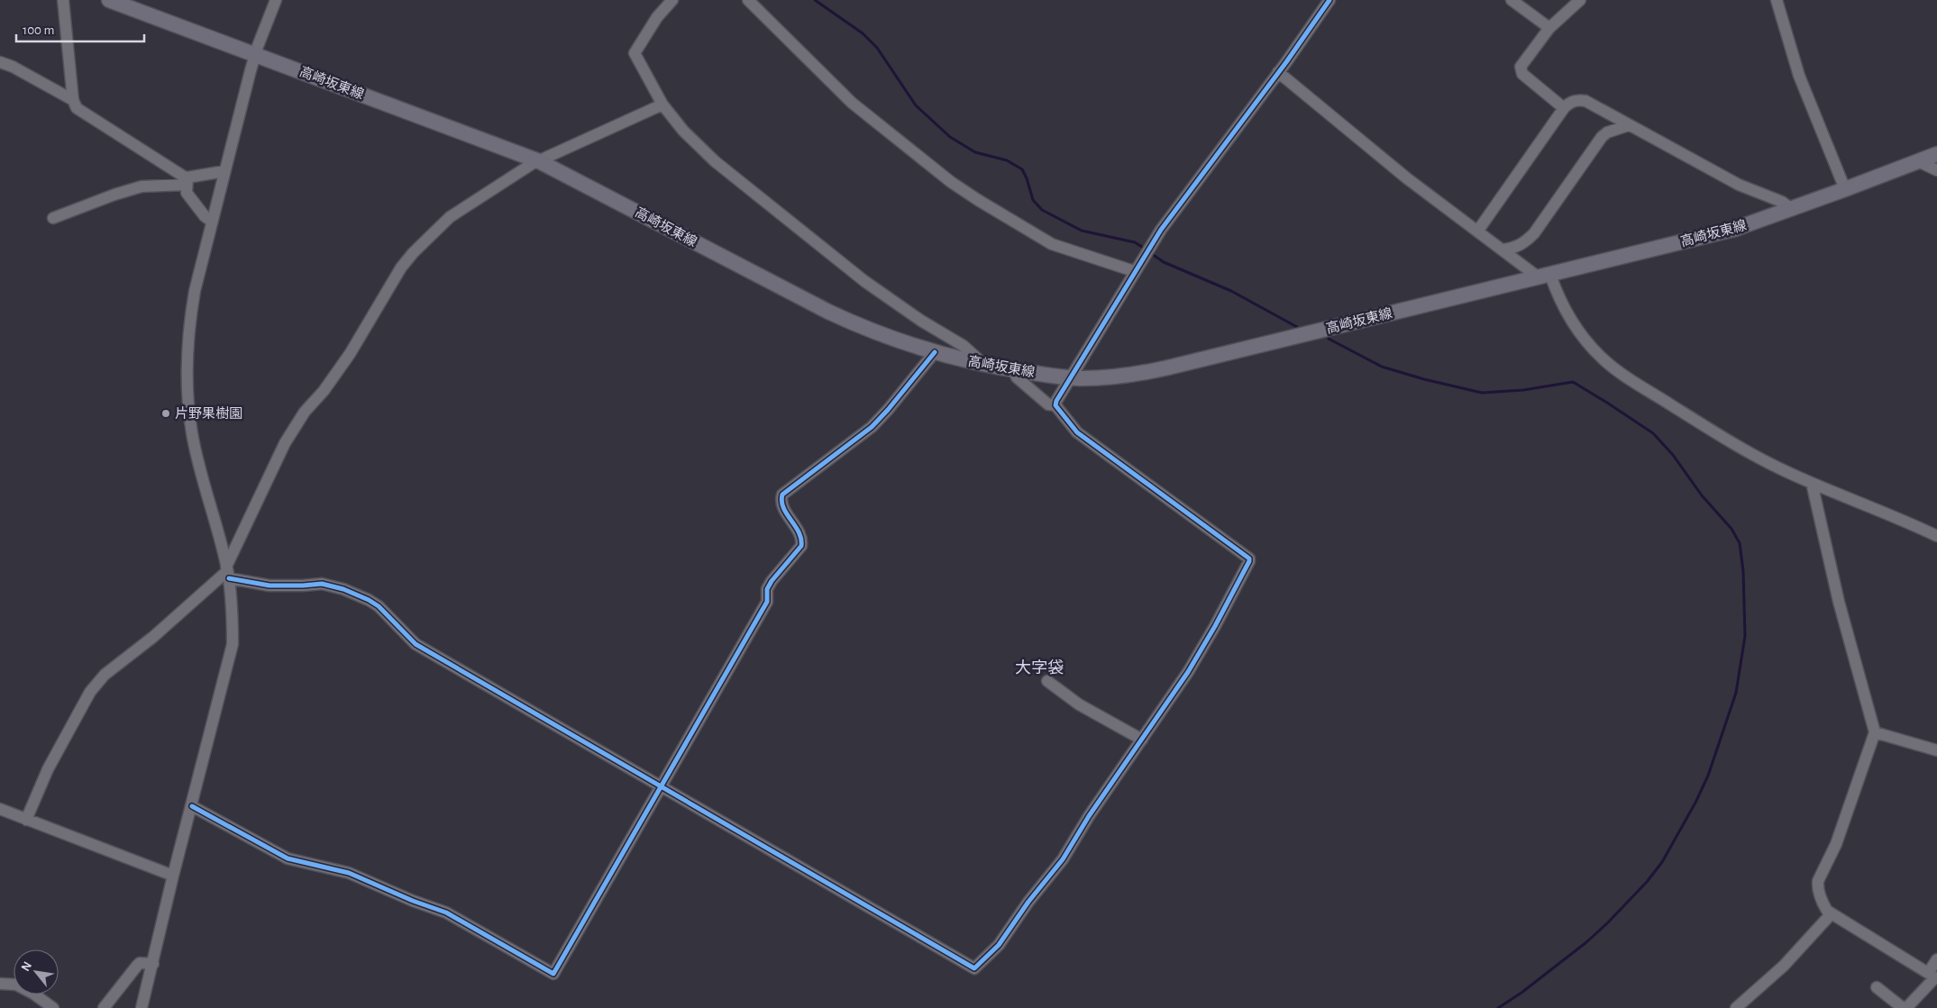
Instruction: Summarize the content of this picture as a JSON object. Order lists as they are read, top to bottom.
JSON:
{
  "streets": {
    "main road": ["高崎坂東線"]
  },
  "districts": ["大字袋"],
  "places": ["片野果樹園"],
  "scale_bar": "100 m",
  "north": "top left"
}
